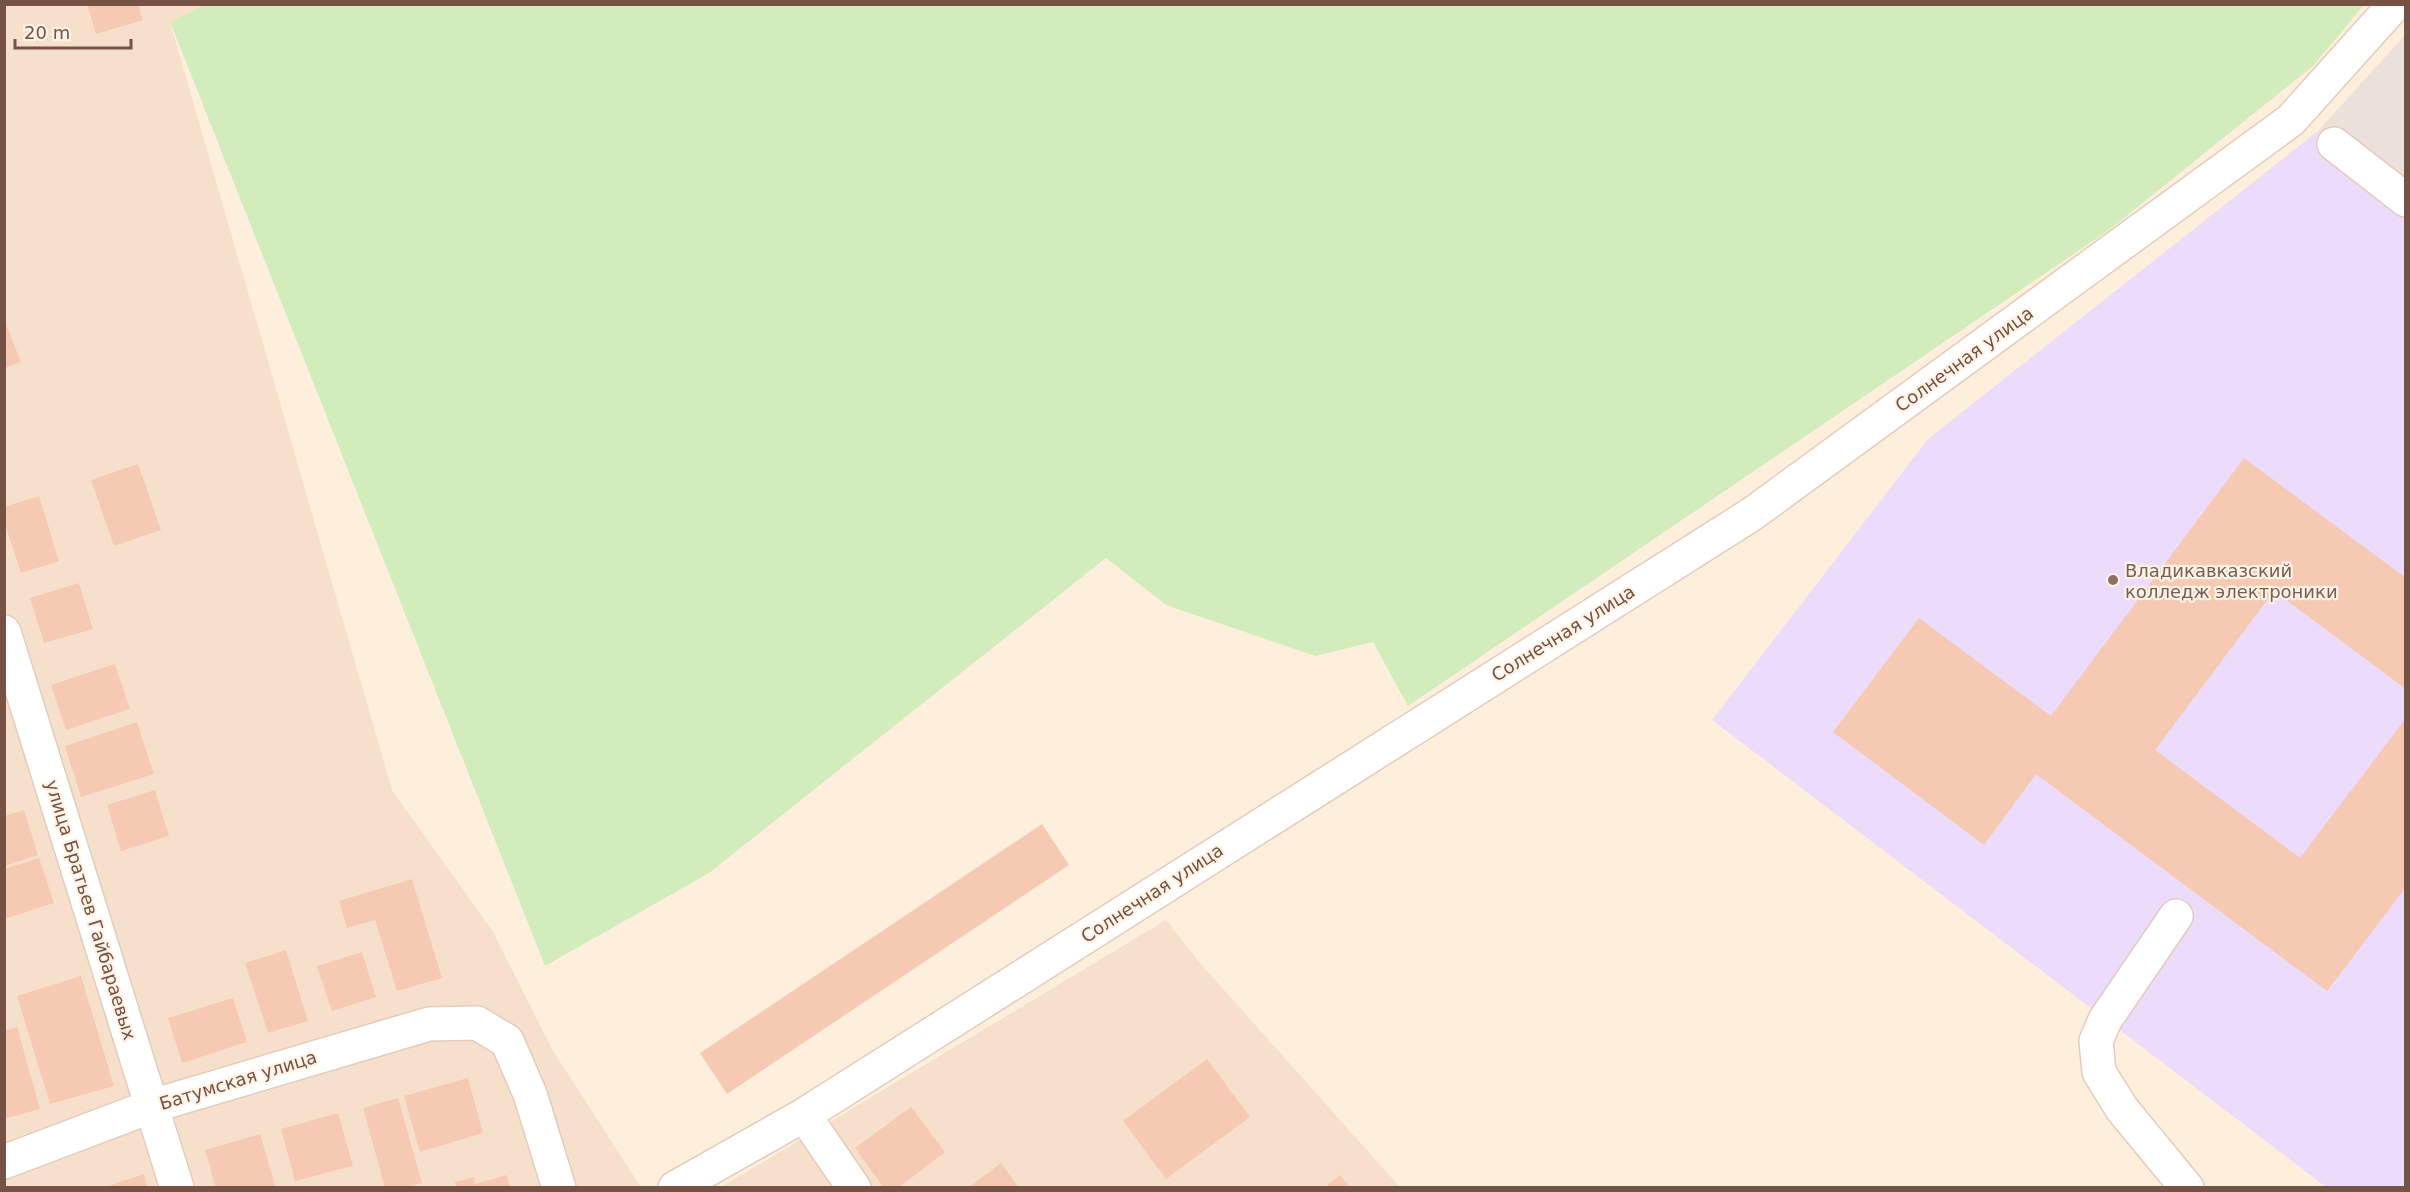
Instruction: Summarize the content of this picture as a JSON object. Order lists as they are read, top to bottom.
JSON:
{
  "streets": {
    "street": ["Солнечная улица", "улица Братьев Гайбараевых", "Батумская улица"]
  },
  "crossings": [
    ["улица Братьев Гайбараевых", "Батумская улица"]
  ],
  "places": ["Владикавказский колледж электроники"],
  "scale_bar": "20 m"
}
